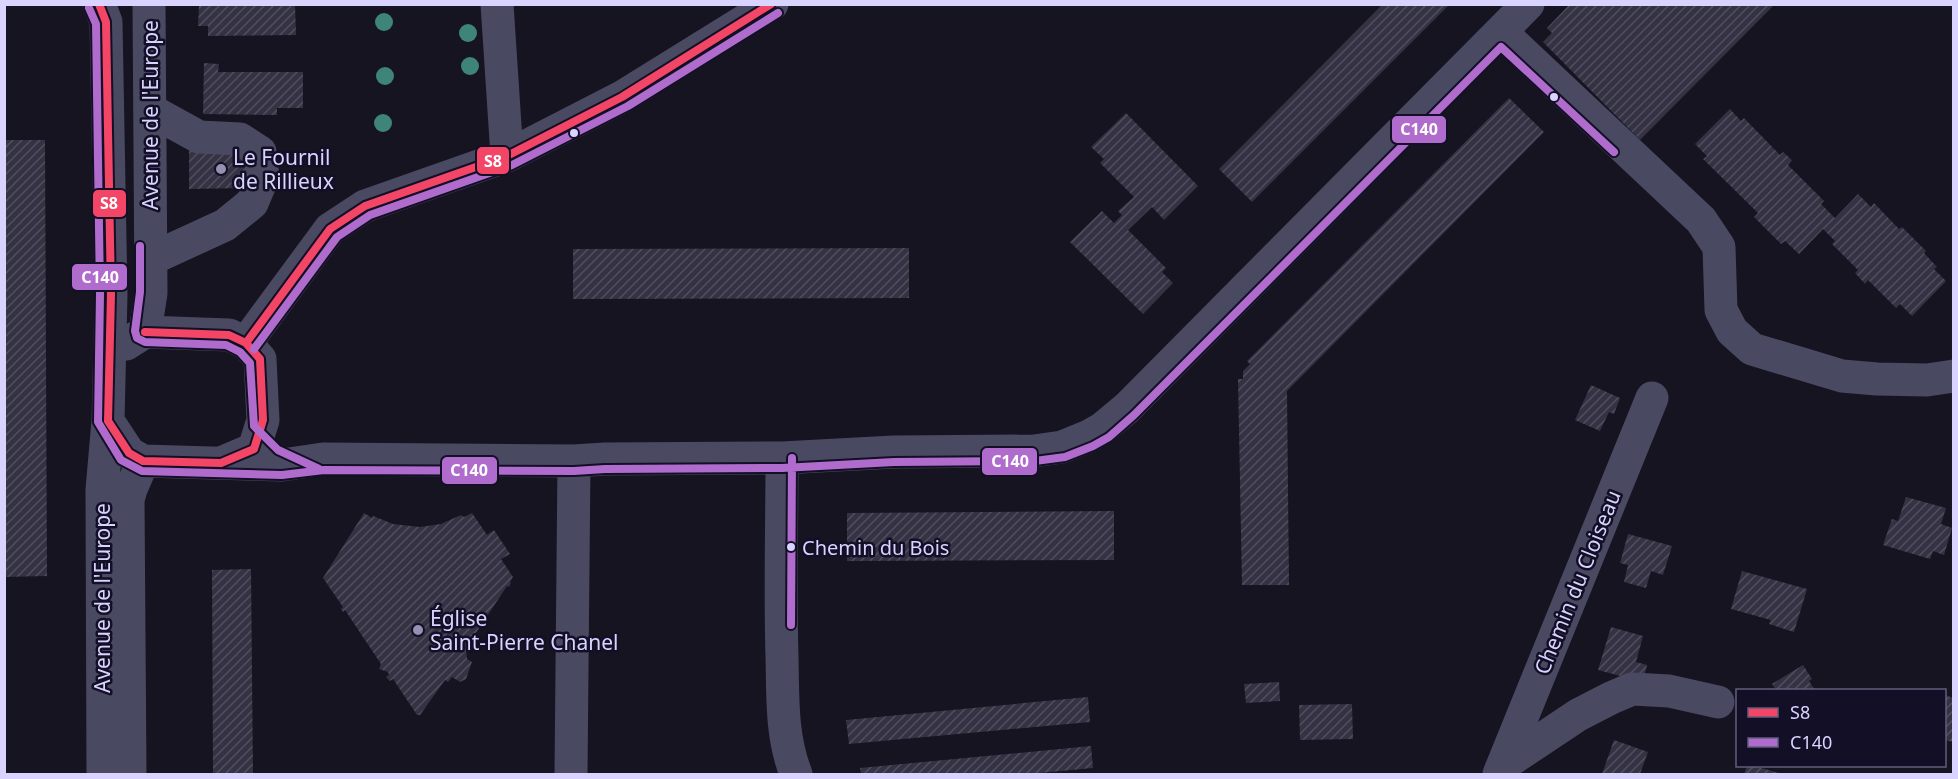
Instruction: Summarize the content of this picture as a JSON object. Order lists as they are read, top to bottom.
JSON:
{
  "streets": {
    "street": ["Avenue de l'Europe", "Chemin du Cloiseau"]
  },
  "places": ["Le Fournil de Rillieux", "Chemin du Bois", "Église Saint-Pierre Chanel"],
  "lines": ["transit line S8", "transit line C140"],
  "legend": ["S8", "C140"]
}
